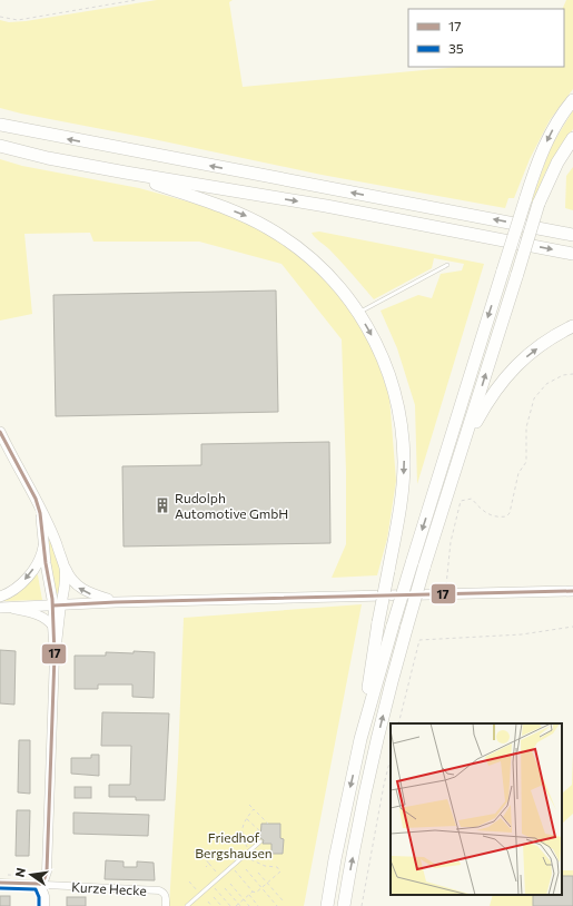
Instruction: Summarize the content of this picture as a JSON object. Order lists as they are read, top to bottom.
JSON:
{
  "streets": {
    "street": ["Kurze Hecke"]
  },
  "parks": ["Friedhof Bergshausen"],
  "places": {
    "building": ["Rudolph Automotive GmbH"]
  },
  "lines": ["transit line 17", "transit line 35"],
  "legend": ["17", "35"],
  "north": "left"
}
